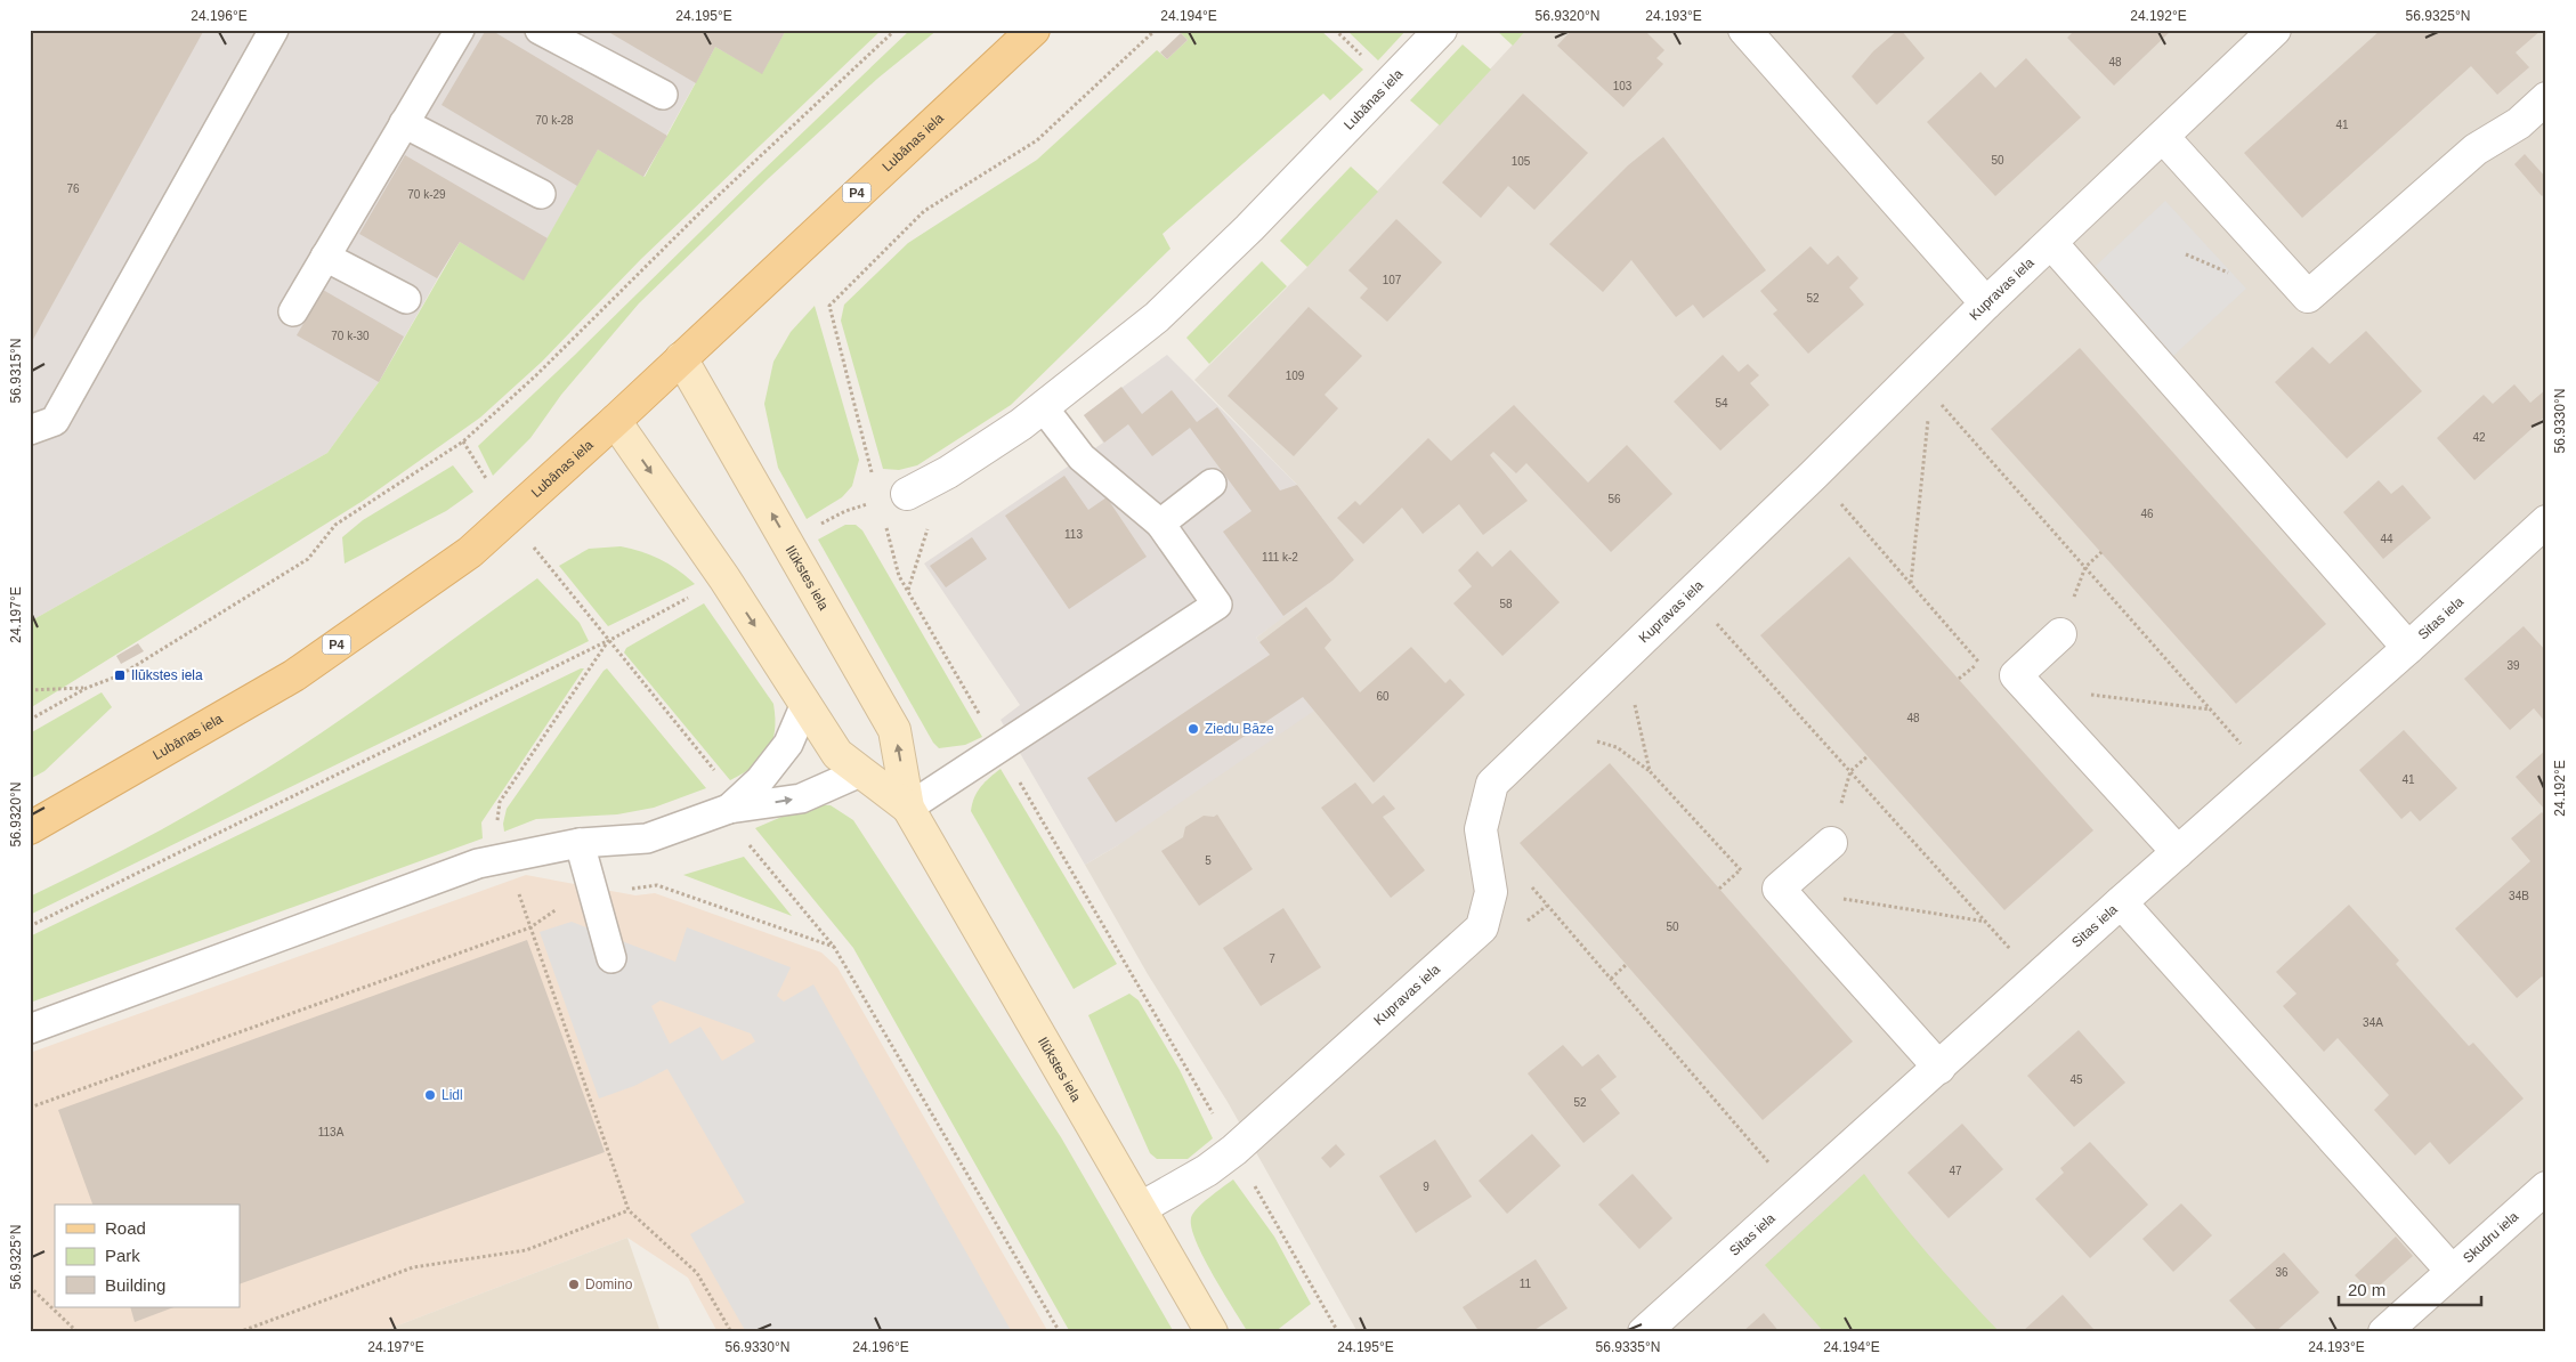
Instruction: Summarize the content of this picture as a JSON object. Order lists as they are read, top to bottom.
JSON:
{
  "streets": {
    "main road": ["Lubānas iela", "P4"],
    "street": [
      "Kupravas iela",
      "Ilūkstes iela",
      "Sitas iela",
      "Skudru iela"
    ]
  },
  "crossings": [
    ["Lubānas iela", "Ilūkstes iela"],
    ["Kupravas iela", "Ilūkstes iela"]
  ],
  "places": {
    "transit": ["Ilūkstes iela"],
    "other": ["Ziedu Bāze", "Lidl", "Domino"]
  },
  "house_numbers": [
    "48",
    "103",
    "70 k-28",
    "41",
    "50",
    "105",
    "76",
    "70 k-29",
    "107",
    "52",
    "70 k-30",
    "109",
    "54",
    "42",
    "56",
    "46",
    "113",
    "44",
    "111 k-2",
    "58",
    "39",
    "60",
    "48",
    "41",
    "5",
    "34B",
    "50",
    "7",
    "34A",
    "45",
    "52",
    "113A",
    "47",
    "9",
    "36",
    "11"
  ],
  "legend": ["Road", "Park", "Building"],
  "scale_bar": "20 m",
  "coordinates": [
    "24.196°E",
    "24.195°E",
    "24.194°E",
    "56.9320°N",
    "24.193°E",
    "24.192°E",
    "56.9325°N",
    "56.9315°N",
    "56.9330°N",
    "24.197°E",
    "56.9335°N"
  ]
}
